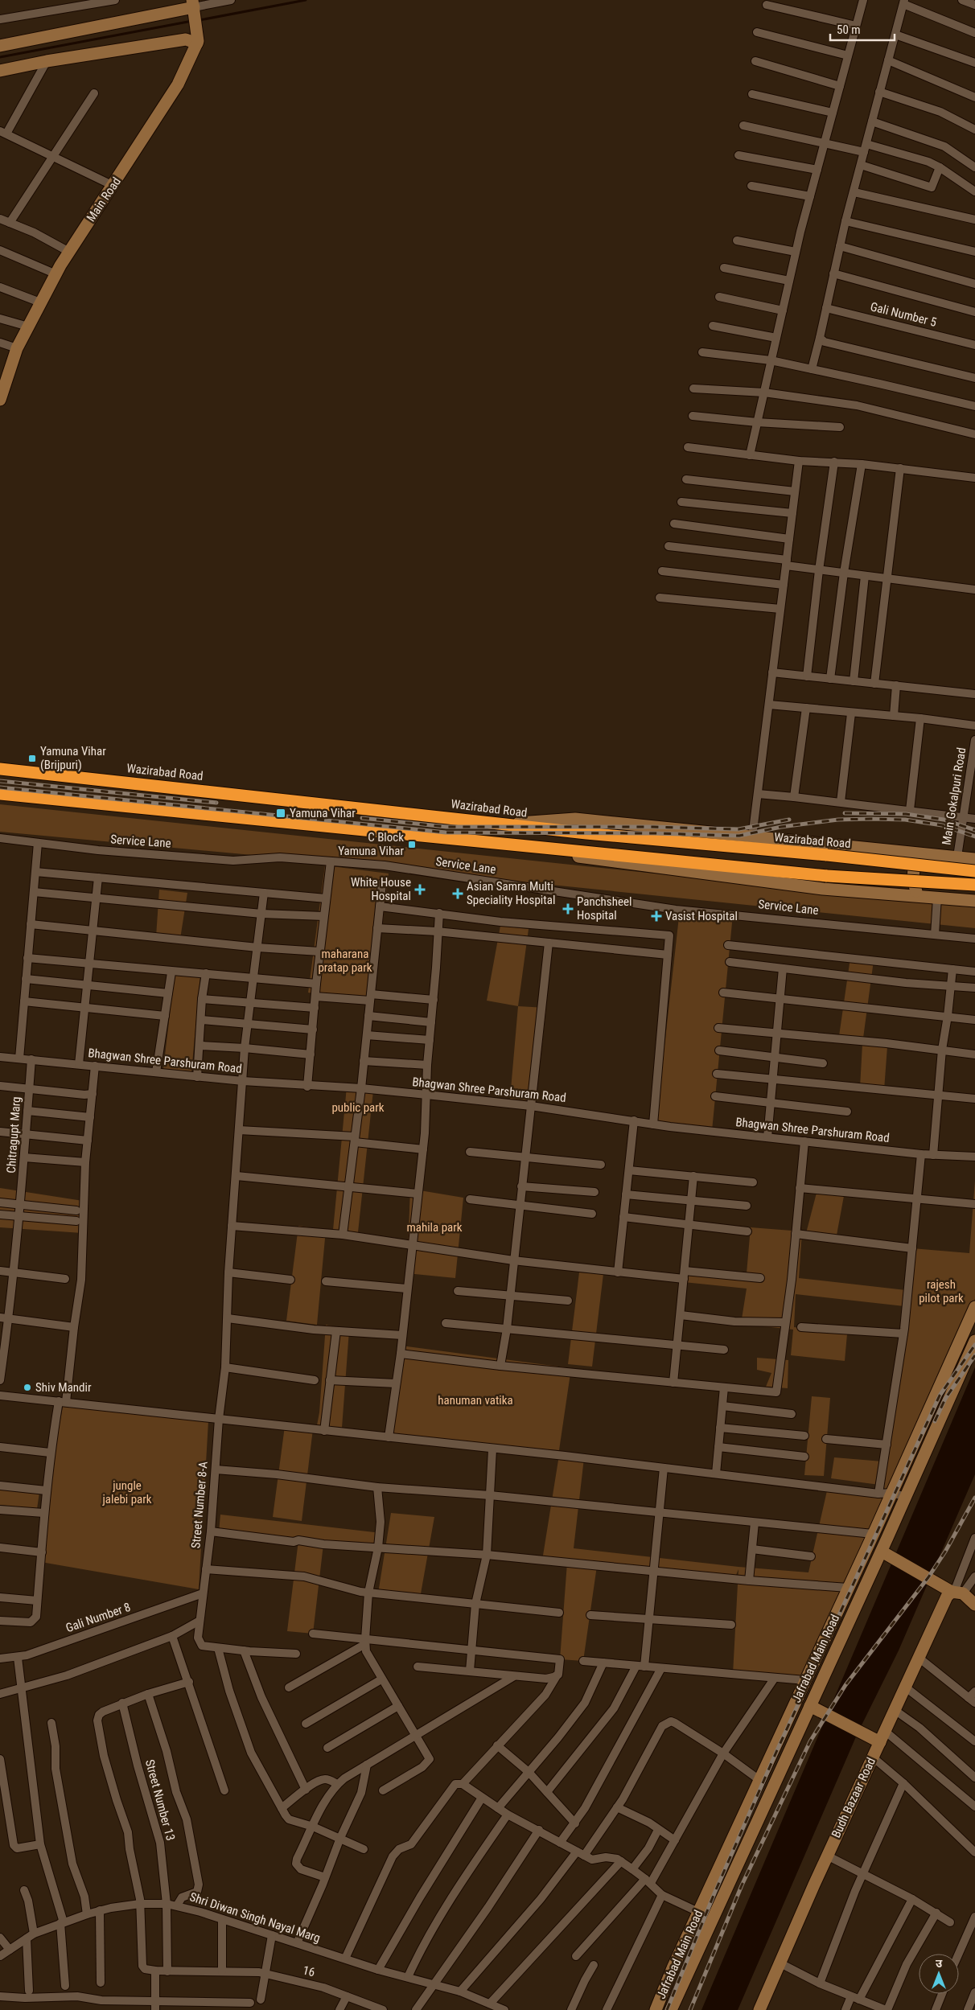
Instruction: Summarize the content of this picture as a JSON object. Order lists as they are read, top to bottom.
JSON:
{
  "streets": {
    "highway": ["Wazirabad Road"],
    "main road": ["Main Road", "Jafrabad Main Road", "Budh Bazaar Road"],
    "street": [
      "Gali Number 5",
      "Main Gokalpuri Road",
      "Service Lane",
      "Bhagwan Shree Parshuram Road",
      "Chitragupt Marg",
      "Street Number 8-A",
      "Gali Number 8",
      "Street Number 13",
      "Shri Diwan Singh Nayal Marg",
      "16"
    ]
  },
  "crossings": [
    ["Bhagwan Shree Parshuram Road", "Chitragupt Marg"],
    ["Bhagwan Shree Parshuram Road", "Street Number 8-A"],
    ["Street Number 8-A", "Gali Number 8"],
    ["Street Number 13", "Shri Diwan Singh Nayal Marg"],
    ["Street Number 13", "16"]
  ],
  "parks": [
    "maharana pratap park",
    "public park",
    "mahila park",
    "rajesh pilot park",
    "hanuman vatika",
    "jungle jalebi park"
  ],
  "places": {
    "transit": ["Yamuna Vihar (Brijpuri)", "Yamuna Vihar", "C Block Yamuna Vihar"],
    "health": [
      "White House Hospital",
      "Asian Samra Multi Speciality Hospital",
      "Panchsheel Hospital",
      "Vasist Hospital"
    ],
    "other": ["Shiv Mandir"]
  },
  "scale_bar": "50 m",
  "north": "top"
}
